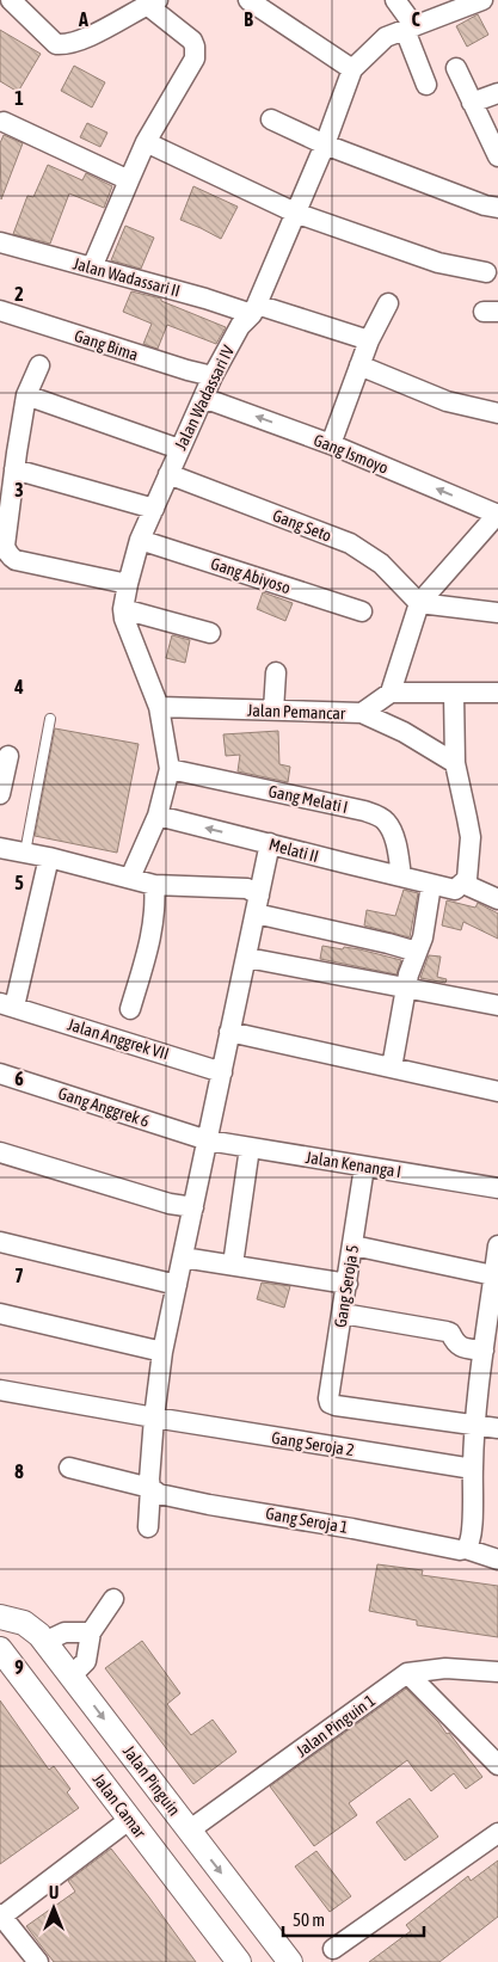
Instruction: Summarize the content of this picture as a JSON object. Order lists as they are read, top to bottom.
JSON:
{
  "streets": {
    "street": [
      "Jalan Wadassari II",
      "Gang Bima",
      "Jalan Wadassari IV",
      "Gang Ismoyo",
      "Gang Seto",
      "Gang Abiyoso",
      "Jalan Pemancar",
      "Gang Melati I",
      "Melati II",
      "Jalan Anggrek VII",
      "Gang Anggrek 6",
      "Jalan Kenanga I",
      "Gang Seroja 5",
      "Gang Seroja 2",
      "Gang Seroja 1",
      "Jalan Pinguin 1",
      "Jalan Pinguin",
      "Jalan Camar"
    ]
  },
  "crossings": [
    ["Jalan Wadassari II", "Jalan Wadassari IV"],
    ["Gang Bima", "Jalan Wadassari IV"],
    ["Jalan Wadassari IV", "Gang Ismoyo"],
    ["Jalan Wadassari IV", "Gang Seto"],
    ["Jalan Wadassari IV", "Gang Abiyoso"],
    ["Jalan Wadassari IV", "Jalan Pemancar"],
    ["Jalan Wadassari IV", "Gang Melati I"],
    ["Jalan Wadassari IV", "Melati II"],
    ["Gang Melati I", "Melati II"],
    ["Gang Anggrek 6", "Jalan Kenanga I"],
    ["Jalan Kenanga I", "Gang Seroja 5"],
    ["Jalan Pinguin 1", "Jalan Pinguin"]
  ],
  "one_way": ["Jalan Pinguin"],
  "scale_bar": "50 m",
  "north": "top",
  "grid": {
    "columns": ["A", "B", "C"],
    "rows": [
      "1",
      "2",
      "3",
      "4",
      "5",
      "6",
      "7",
      "8",
      "9"
    ]
  }
}
